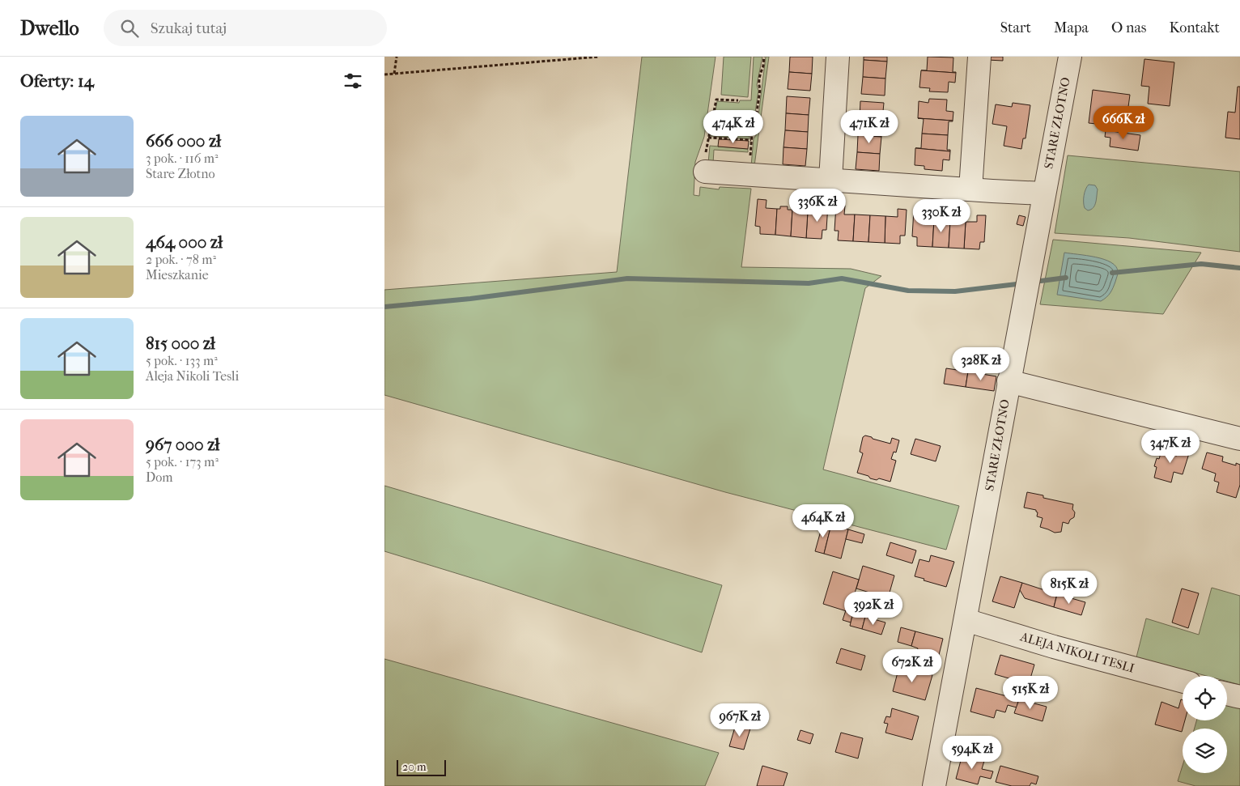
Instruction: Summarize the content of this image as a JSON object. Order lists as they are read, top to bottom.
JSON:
{
  "streets": {
    "street": ["STARE ZŁOTNO", "ALEJA NIKOLI TESLI"]
  },
  "crossings": [
    ["STARE ZŁOTNO", "ALEJA NIKOLI TESLI"]
  ],
  "scale_bar": "20 m",
  "page": {
    "header": "Dwello",
    "search": "Szukaj tutaj",
    "nav": [
      "Start",
      "Mapa",
      "O nas",
      "Kontakt"
    ],
    "heading": "Oferty: 14",
    "list": [
      {
        "name": "666 000 zł",
        "note": "3 pok. · 116 m² · Stare Złotno"
      },
      {
        "name": "464 000 zł",
        "note": "2 pok. · 78 m² · Mieszkanie"
      },
      {
        "name": "815 000 zł",
        "note": "5 pok. · 133 m² · Aleja Nikoli Tesli"
      },
      {
        "name": "967 000 zł",
        "note": "5 pok. · 173 m² · Dom"
      }
    ],
    "price": [
      "666K zł",
      "474K zł",
      "471K zł",
      "336K zł",
      "330K zł",
      "328K zł",
      "347K zł",
      "464K zł",
      "815K zł",
      "392K zł",
      "672K zł",
      "515K zł",
      "967K zł",
      "594K zł"
    ],
    "scale": "20 m"
  }
}
